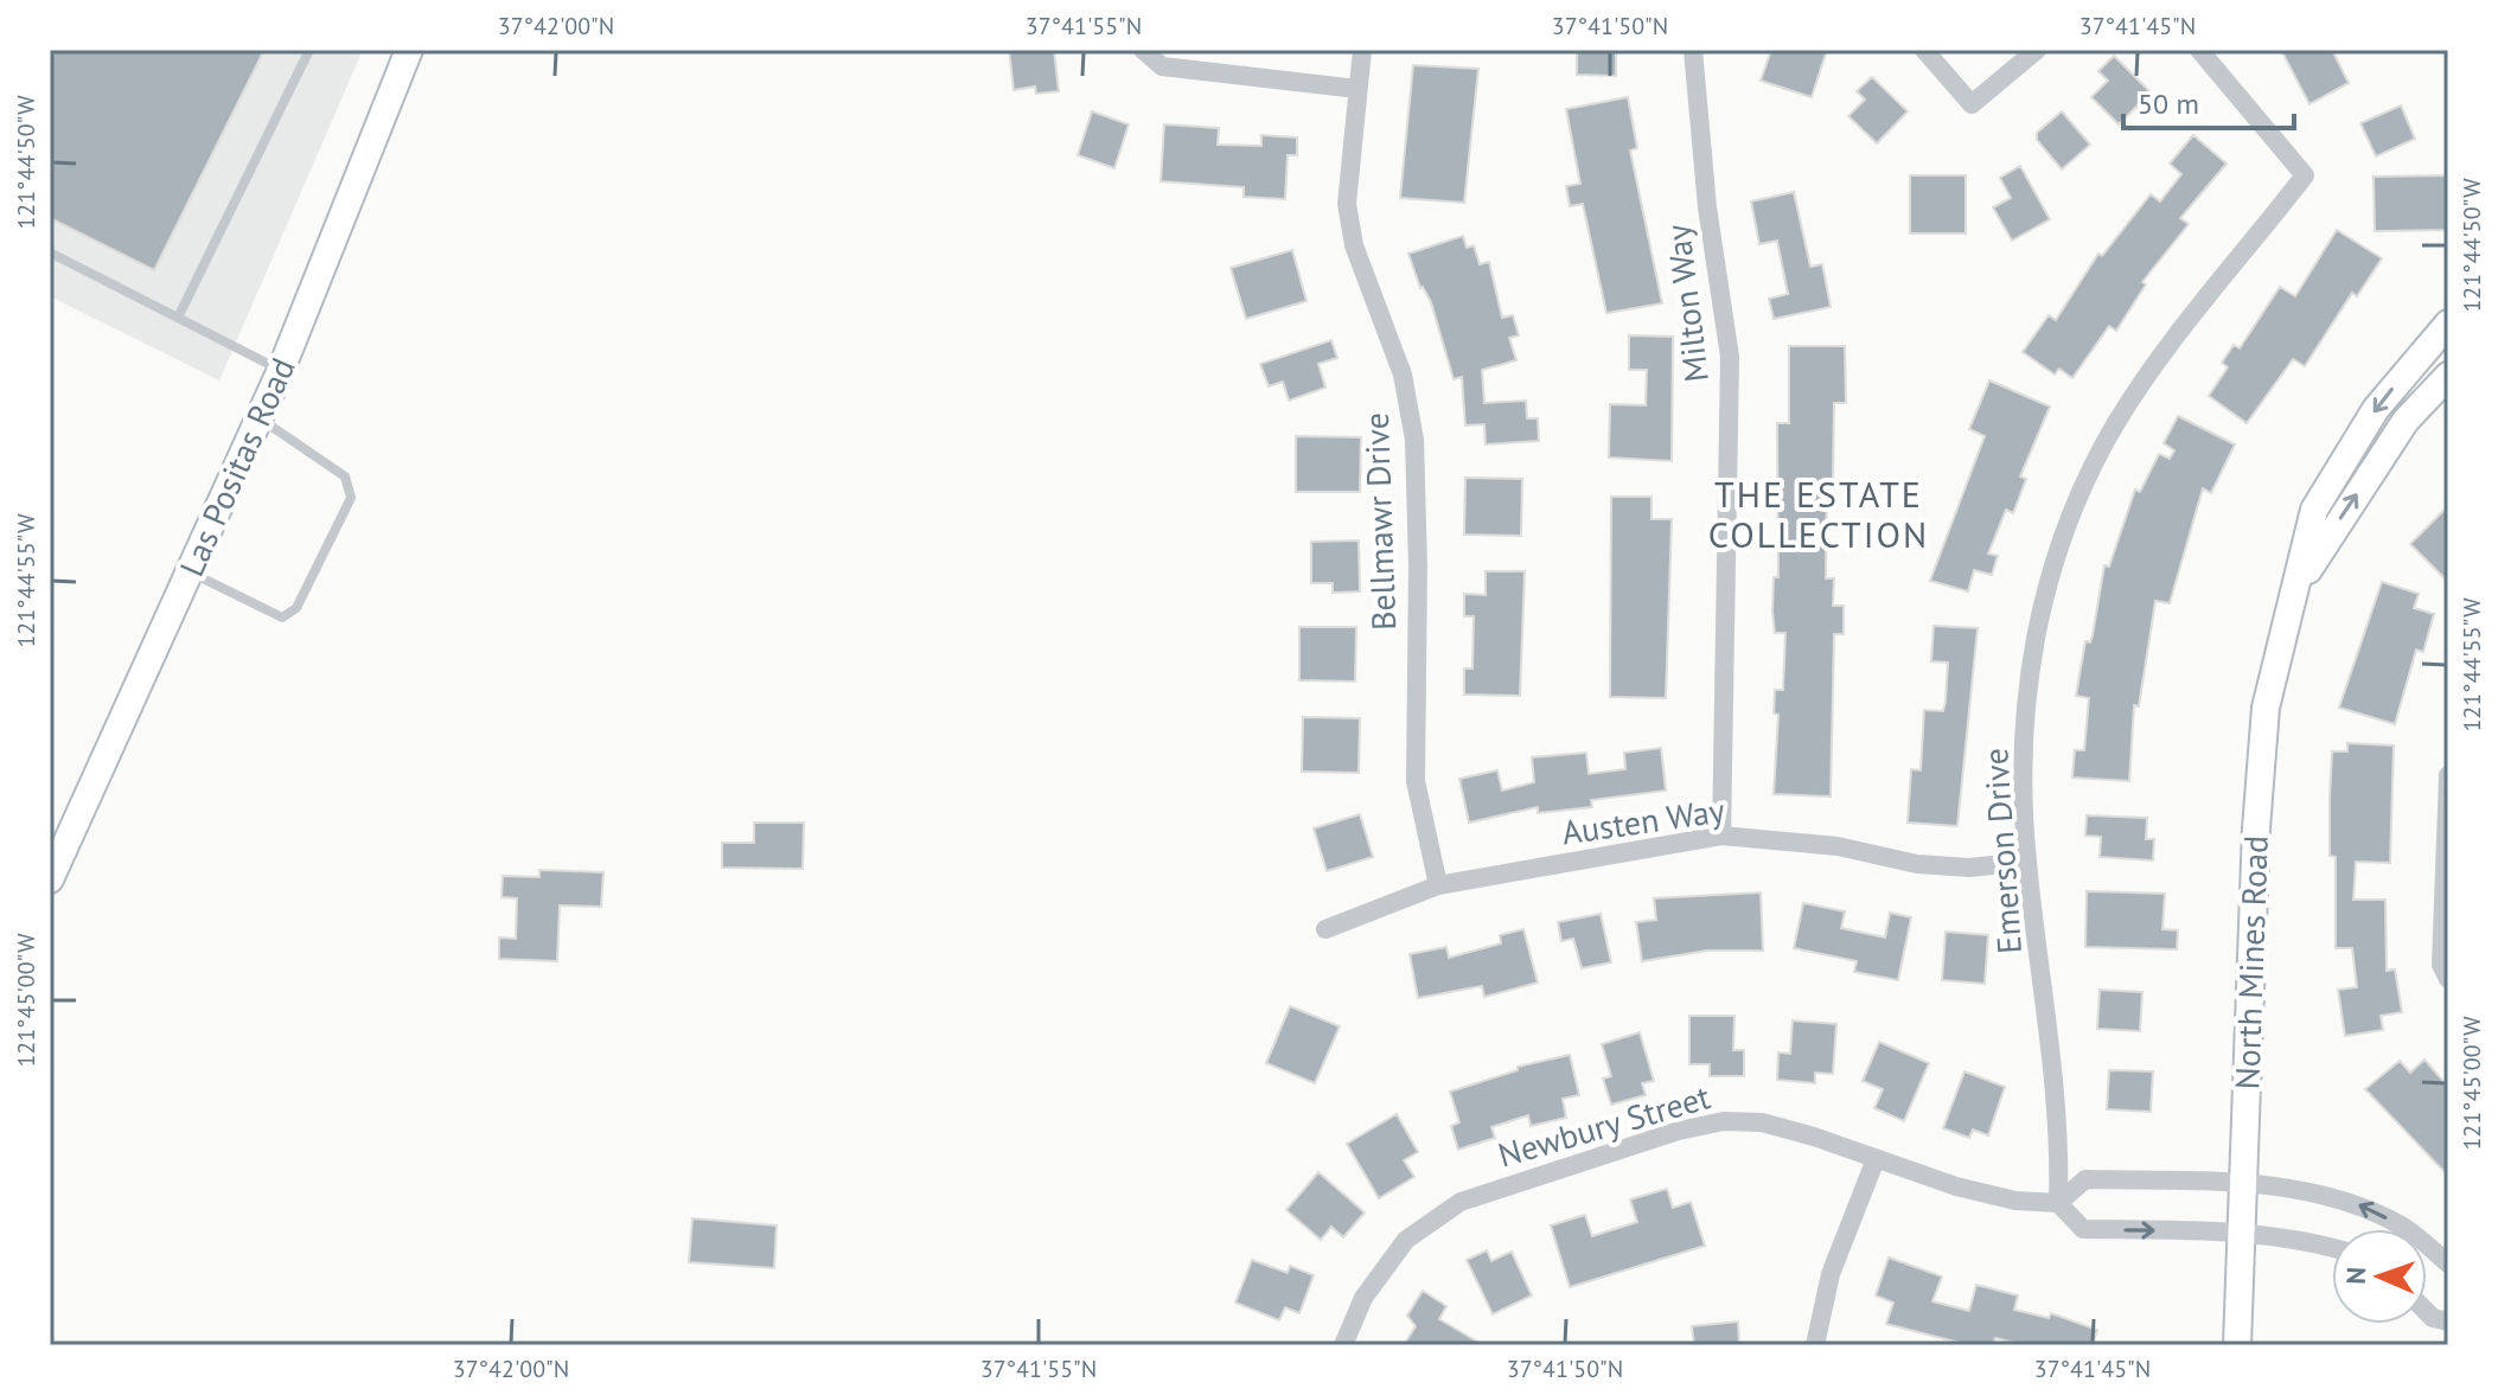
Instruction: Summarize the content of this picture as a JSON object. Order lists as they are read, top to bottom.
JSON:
{
  "streets": {
    "main road": ["Las Positas Road", "North Mines Road"],
    "street": [
      "Milton Way",
      "Bellmawr Drive",
      "Austen Way",
      "Emerson Drive",
      "Newbury Street"
    ]
  },
  "crossings": [
    ["Milton Way", "Austen Way"],
    ["Bellmawr Drive", "Austen Way"],
    ["Austen Way", "Emerson Drive"],
    ["Emerson Drive", "Newbury Street"]
  ],
  "districts": ["THE ESTATE COLLECTION"],
  "scale_bar": "50 m",
  "north": "left",
  "coordinates": [
    "37°42'00\"N",
    "37°41'55\"N",
    "37°41'50\"N",
    "37°41'45\"N",
    "121°44'50\"W",
    "121°44'55\"W",
    "121°45'00\"W"
  ]
}
